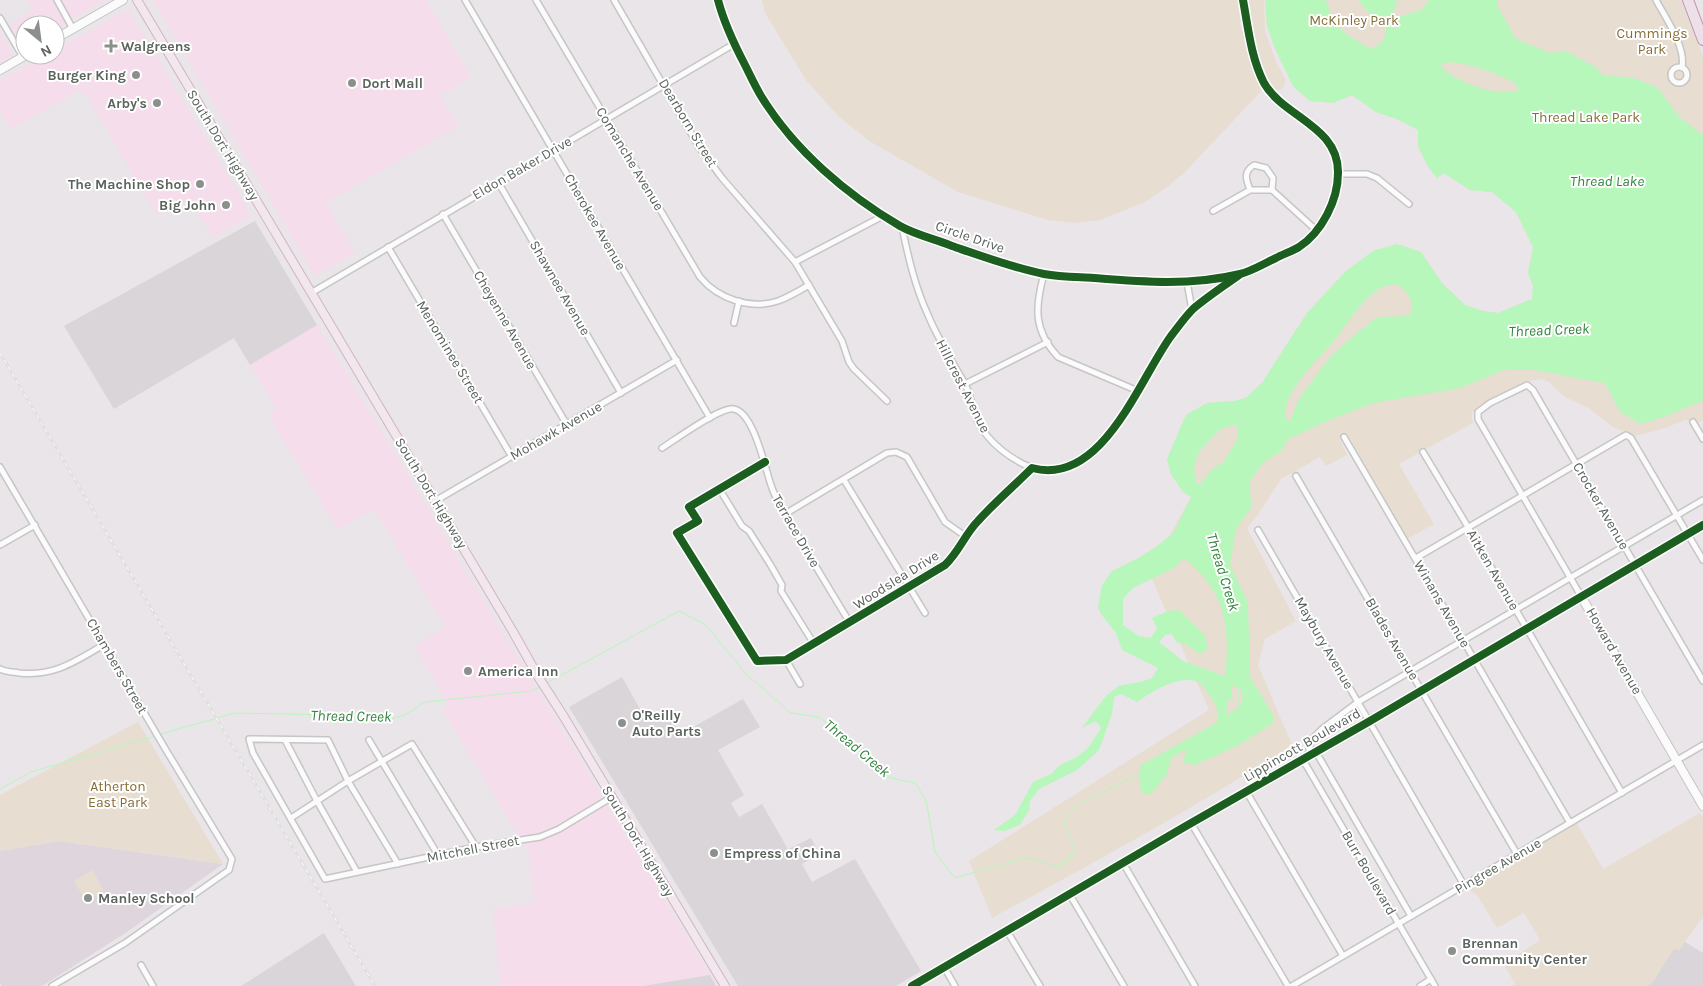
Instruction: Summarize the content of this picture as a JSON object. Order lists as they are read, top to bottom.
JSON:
{
  "streets": {
    "main road": ["South Dort Highway"],
    "street": [
      "Dearborn Street",
      "Comanche Avenue",
      "Eldon Baker Drive",
      "Cherokee Avenue",
      "Circle Drive",
      "Shawnee Avenue",
      "Cheyenne Avenue",
      "Menominee Street",
      "Hillcrest Avenue",
      "Mohawk Avenue",
      "Crocker Avenue",
      "Terrace Drive",
      "Aitken Avenue",
      "Woodslea Drive",
      "Winans Avenue",
      "Blades Avenue",
      "Maybury Avenue",
      "Howard Avenue",
      "Chambers Street",
      "Lippincott Boulevard",
      "Mitchell Street",
      "Pingree Avenue",
      "Burr Boulevard"
    ]
  },
  "crossings": [
    ["Dearborn Street", "Comanche Avenue"],
    ["Dearborn Street", "Eldon Baker Drive"],
    ["South Dort Highway", "Eldon Baker Drive"],
    ["South Dort Highway", "Mohawk Avenue"],
    ["South Dort Highway", "Mitchell Street"],
    ["Comanche Avenue", "Eldon Baker Drive"],
    ["Eldon Baker Drive", "Cherokee Avenue"],
    ["Eldon Baker Drive", "Circle Drive"],
    ["Eldon Baker Drive", "Shawnee Avenue"],
    ["Eldon Baker Drive", "Cheyenne Avenue"],
    ["Eldon Baker Drive", "Menominee Street"],
    ["Cherokee Avenue", "Mohawk Avenue"],
    ["Cherokee Avenue", "Terrace Drive"],
    ["Circle Drive", "Hillcrest Avenue"],
    ["Shawnee Avenue", "Mohawk Avenue"],
    ["Cheyenne Avenue", "Mohawk Avenue"],
    ["Menominee Street", "Mohawk Avenue"],
    ["Hillcrest Avenue", "Woodslea Drive"],
    ["Crocker Avenue", "Howard Avenue"],
    ["Crocker Avenue", "Lippincott Boulevard"],
    ["Terrace Drive", "Woodslea Drive"],
    ["Aitken Avenue", "Lippincott Boulevard"],
    ["Aitken Avenue", "Pingree Avenue"],
    ["Winans Avenue", "Lippincott Boulevard"],
    ["Winans Avenue", "Pingree Avenue"],
    ["Blades Avenue", "Lippincott Boulevard"],
    ["Blades Avenue", "Pingree Avenue"],
    ["Maybury Avenue", "Lippincott Boulevard"],
    ["Maybury Avenue", "Pingree Avenue"],
    ["Howard Avenue", "Lippincott Boulevard"],
    ["Howard Avenue", "Pingree Avenue"],
    ["Lippincott Boulevard", "Burr Boulevard"],
    ["Pingree Avenue", "Burr Boulevard"]
  ],
  "water": ["Thread Lake", "Thread Creek"],
  "parks": [
    "McKinley Park",
    "Cummings Park",
    "Thread Lake Park",
    "Atherton East Park"
  ],
  "places": {
    "health": ["Walgreens"],
    "other": [
      "Burger King",
      "Dort Mall",
      "Arby's",
      "The Machine Shop",
      "Big John",
      "America Inn",
      "O'Reilly Auto Parts",
      "Empress of China",
      "Manley School",
      "Brennan Community Center"
    ]
  },
  "north": "bottom right"
}
